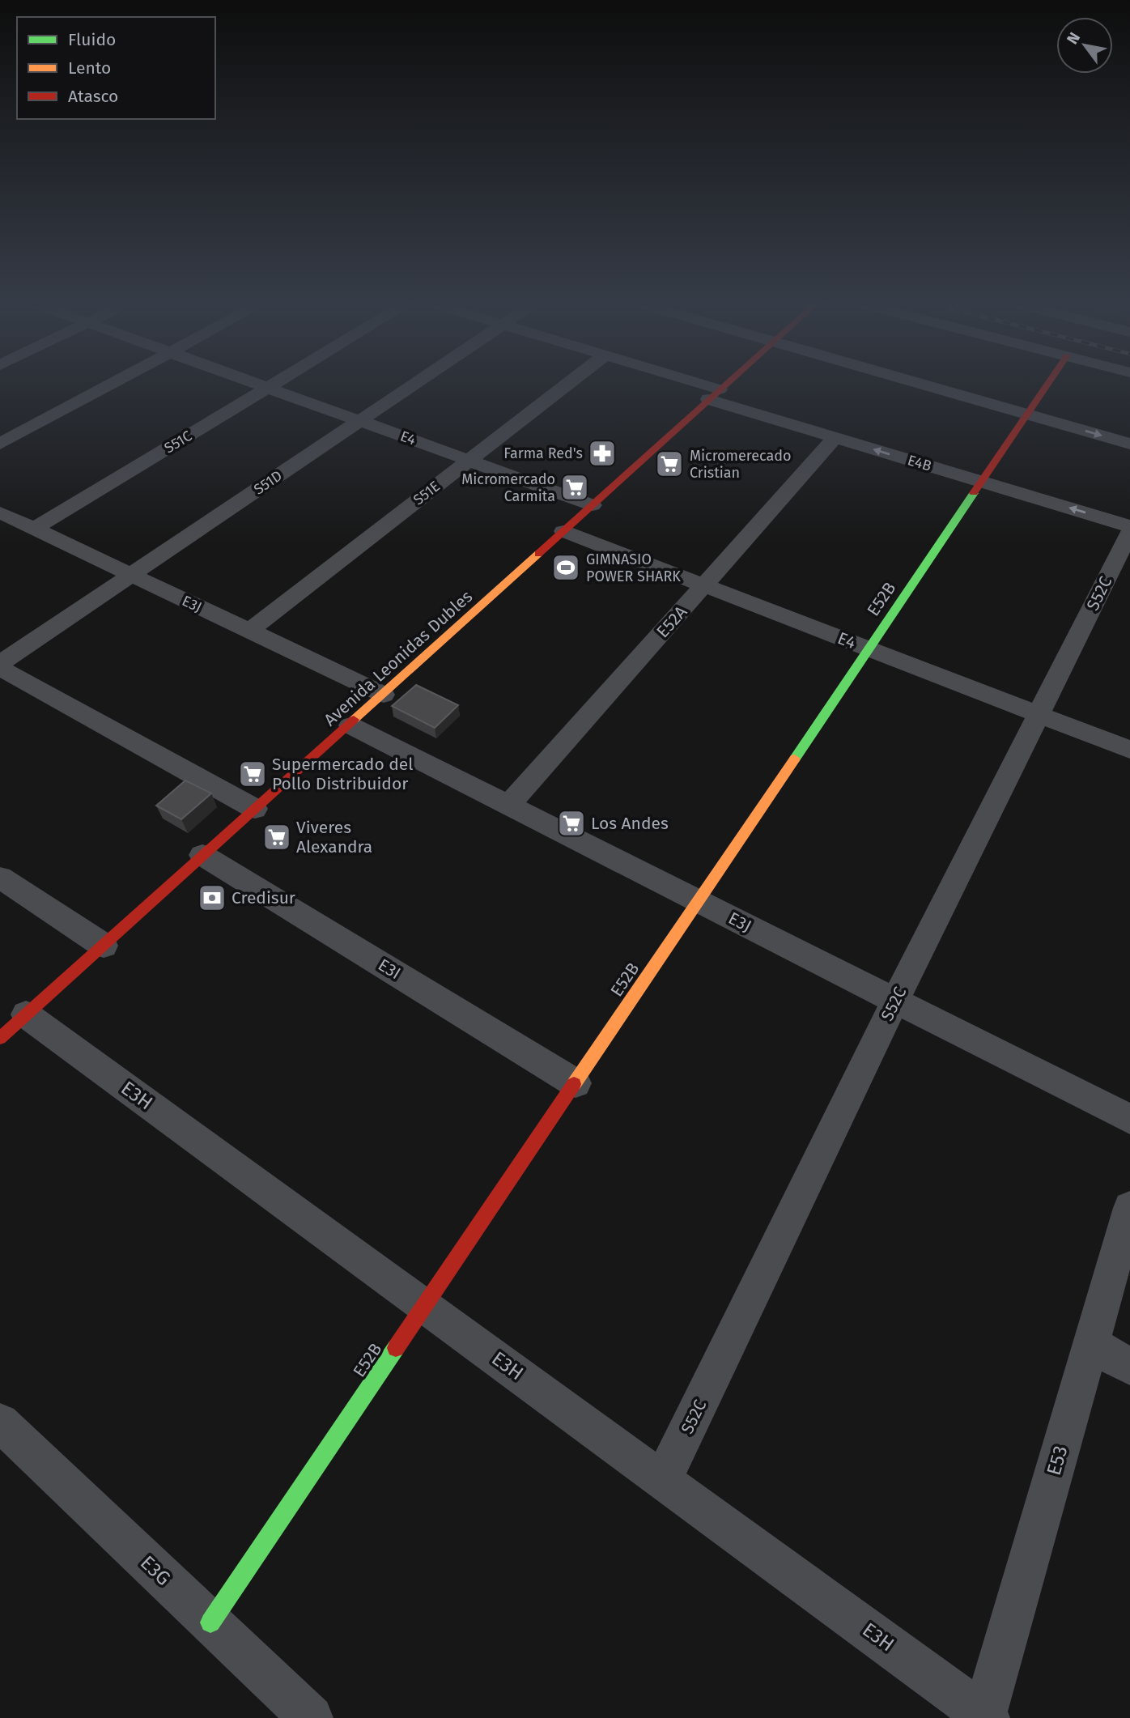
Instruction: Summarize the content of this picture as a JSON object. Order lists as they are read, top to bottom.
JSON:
{
  "streets": {
    "street": [
      "E4",
      "S51C",
      "E4B",
      "S51D",
      "S51E",
      "S52C",
      "E52B",
      "E3J",
      "E52A",
      "Avenida Leonidas Dubles",
      "E3I",
      "E3H",
      "E53",
      "E3G"
    ]
  },
  "crossings": [
    ["E4", "S51C"],
    ["E4", "S51D"],
    ["E4", "S51E"],
    ["E4", "S52C"],
    ["E4", "E52B"],
    ["E4", "E52A"],
    ["E4", "Avenida Leonidas Dubles"],
    ["S51C", "E3J"],
    ["E4B", "E52B"],
    ["E4B", "E52A"],
    ["E4B", "Avenida Leonidas Dubles"],
    ["S51D", "E3J"],
    ["S51E", "E3J"],
    ["S52C", "E3J"],
    ["S52C", "E3H"],
    ["E52B", "E3J"],
    ["E52B", "E3I"],
    ["E52B", "E3H"],
    ["E52B", "E3G"],
    ["E3J", "E52A"],
    ["E3J", "Avenida Leonidas Dubles"],
    ["Avenida Leonidas Dubles", "E3I"],
    ["Avenida Leonidas Dubles", "E3H"],
    ["E3H", "E53"]
  ],
  "places": {
    "pharmacy": ["Farma Red's"],
    "supermarket": [
      "Micromerecado Cristian",
      "Micromercado Carmita",
      "Supermercado del Pollo Distribuidor",
      "Los Andes",
      "Viveres Alexandra"
    ],
    "sports": ["GIMNASIO POWER SHARK"],
    "bank": ["Credisur"]
  },
  "legend": ["Fluido", "Lento", "Atasco"],
  "north": "top left"
}
